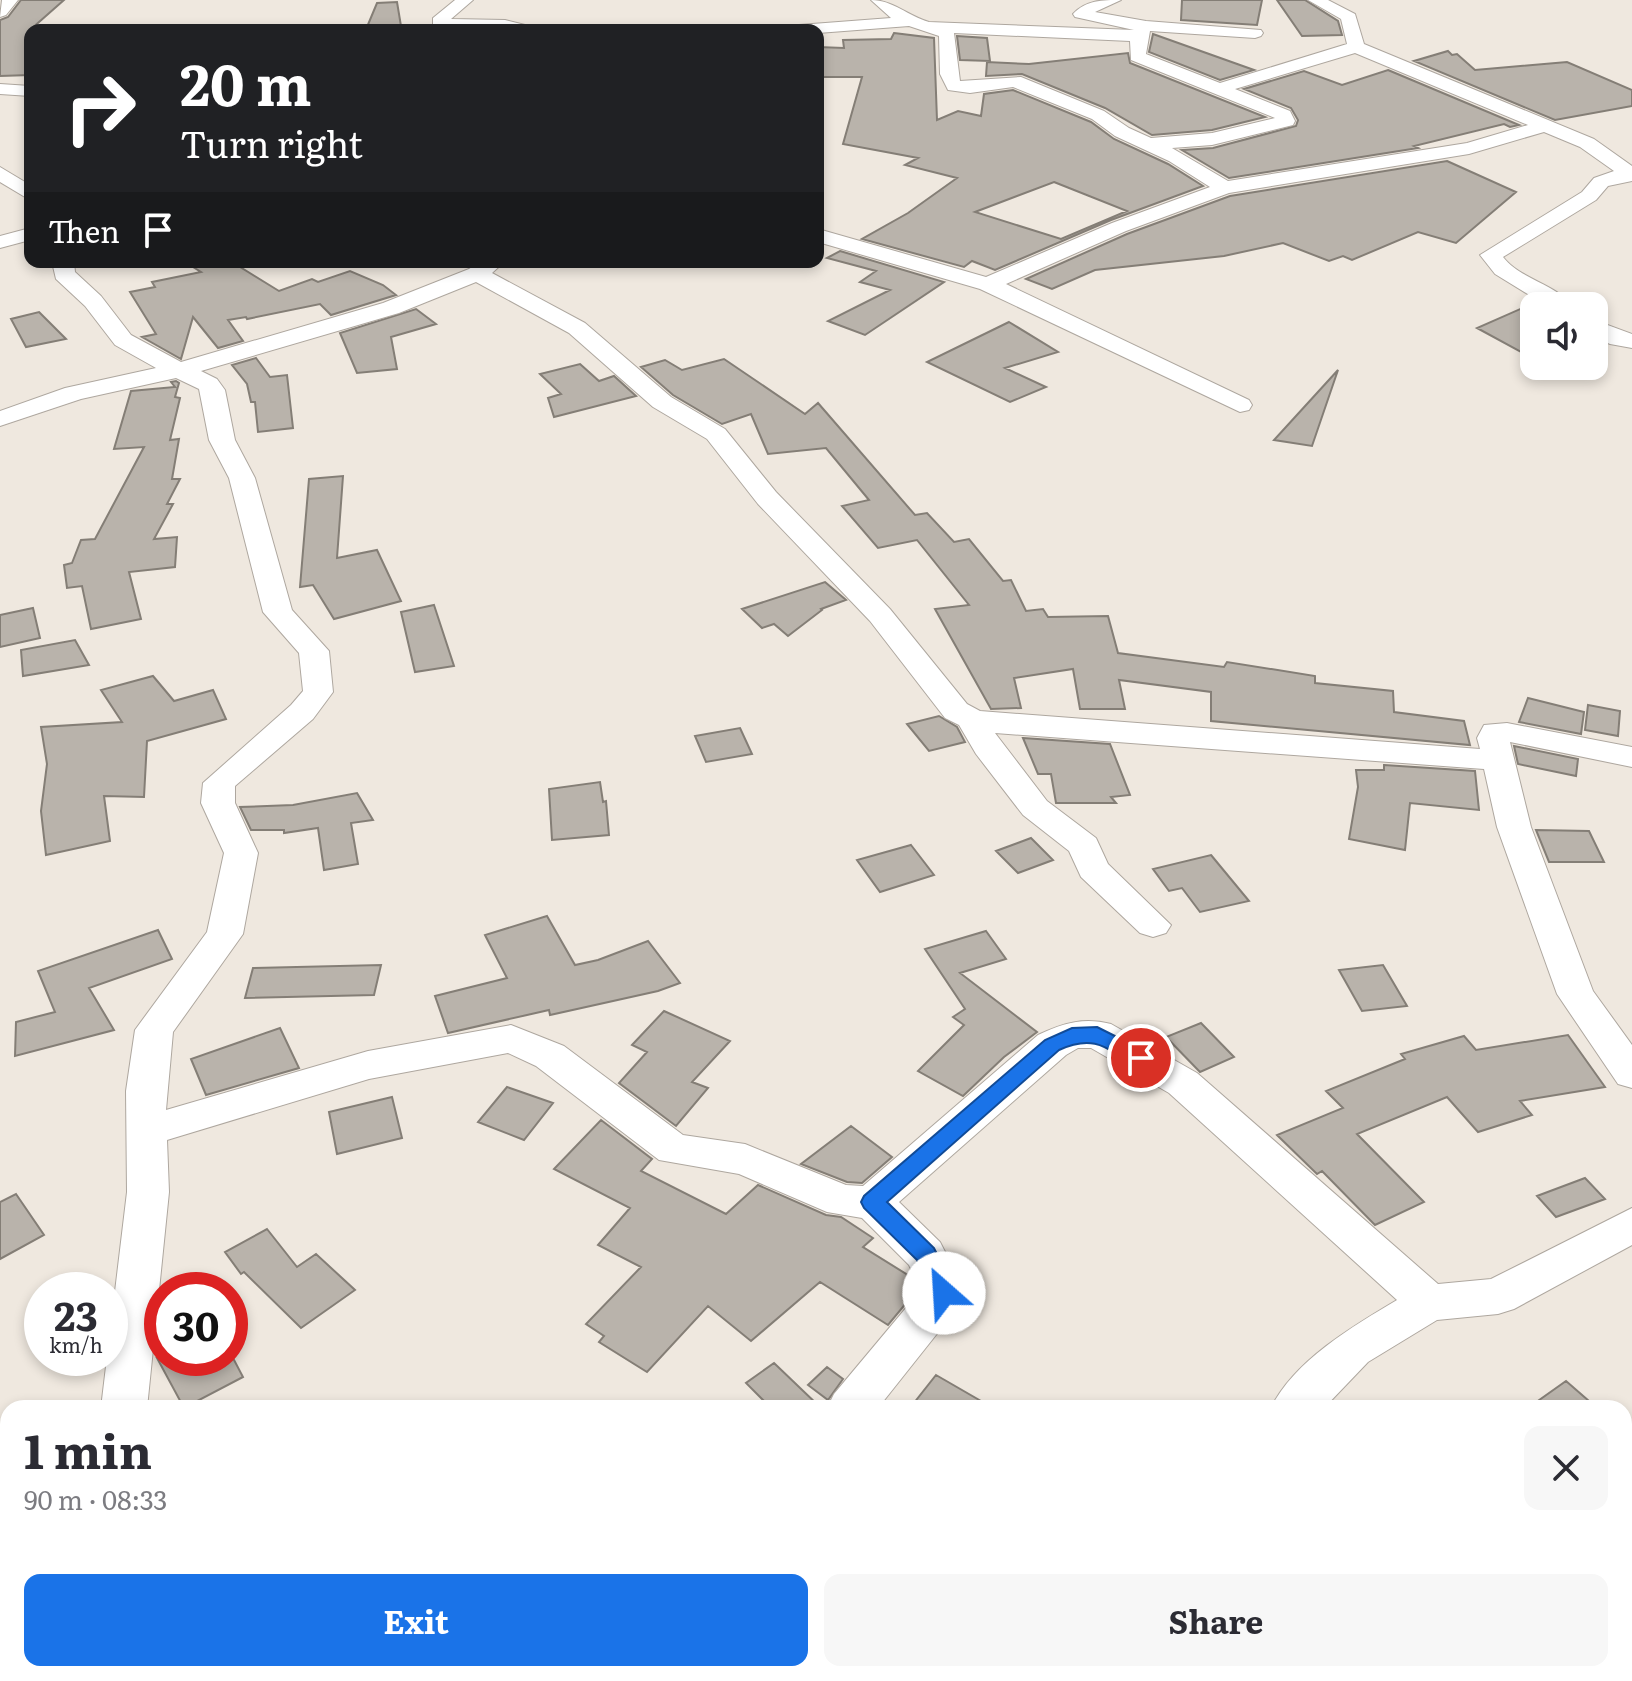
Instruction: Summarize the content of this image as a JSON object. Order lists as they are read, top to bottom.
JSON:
{
  "page": {
    "turn": ["20 m", "Turn right"],
    "then": "Then",
    "speed": "23 km/h",
    "limit": "30",
    "heading": ["1 min", "90 m · 08:33"],
    "buttons": ["Exit", "Share"]
  }
}
